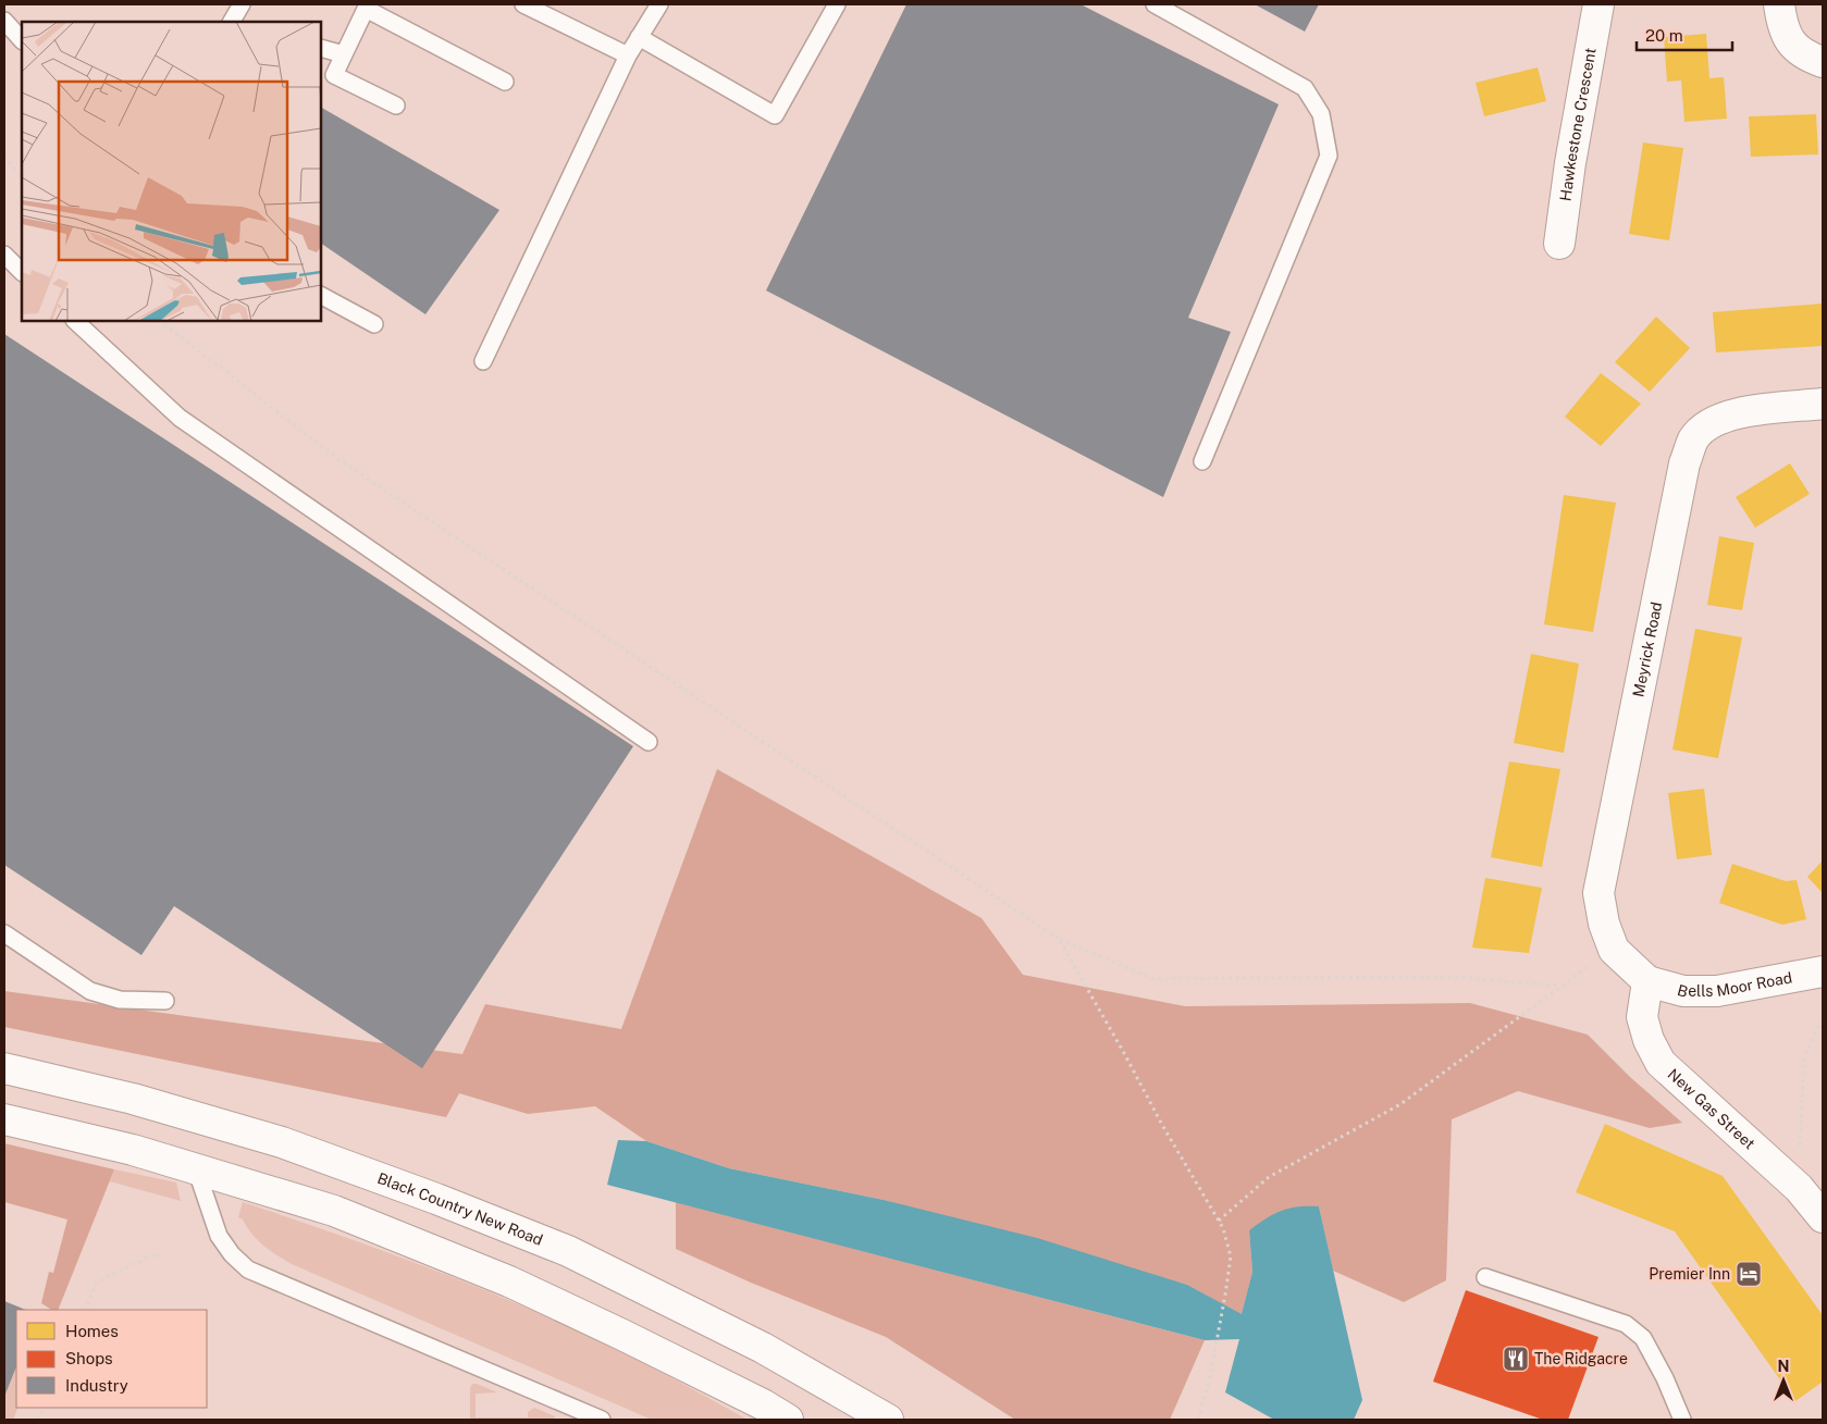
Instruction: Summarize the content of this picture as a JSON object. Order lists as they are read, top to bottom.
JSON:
{
  "streets": {
    "main road": [
      "Hawkestone Crescent",
      "Meyrick Road",
      "Bells Moor Road",
      "New Gas Street",
      "Black Country New Road"
    ]
  },
  "crossings": [
    ["Meyrick Road", "Bells Moor Road"],
    ["Meyrick Road", "New Gas Street"],
    ["Bells Moor Road", "New Gas Street"]
  ],
  "places": {
    "hotel": ["Premier Inn"],
    "restaurant": ["The Ridgacre"]
  },
  "legend": ["Homes", "Shops", "Industry"],
  "scale_bar": "20 m",
  "north": "top"
}
